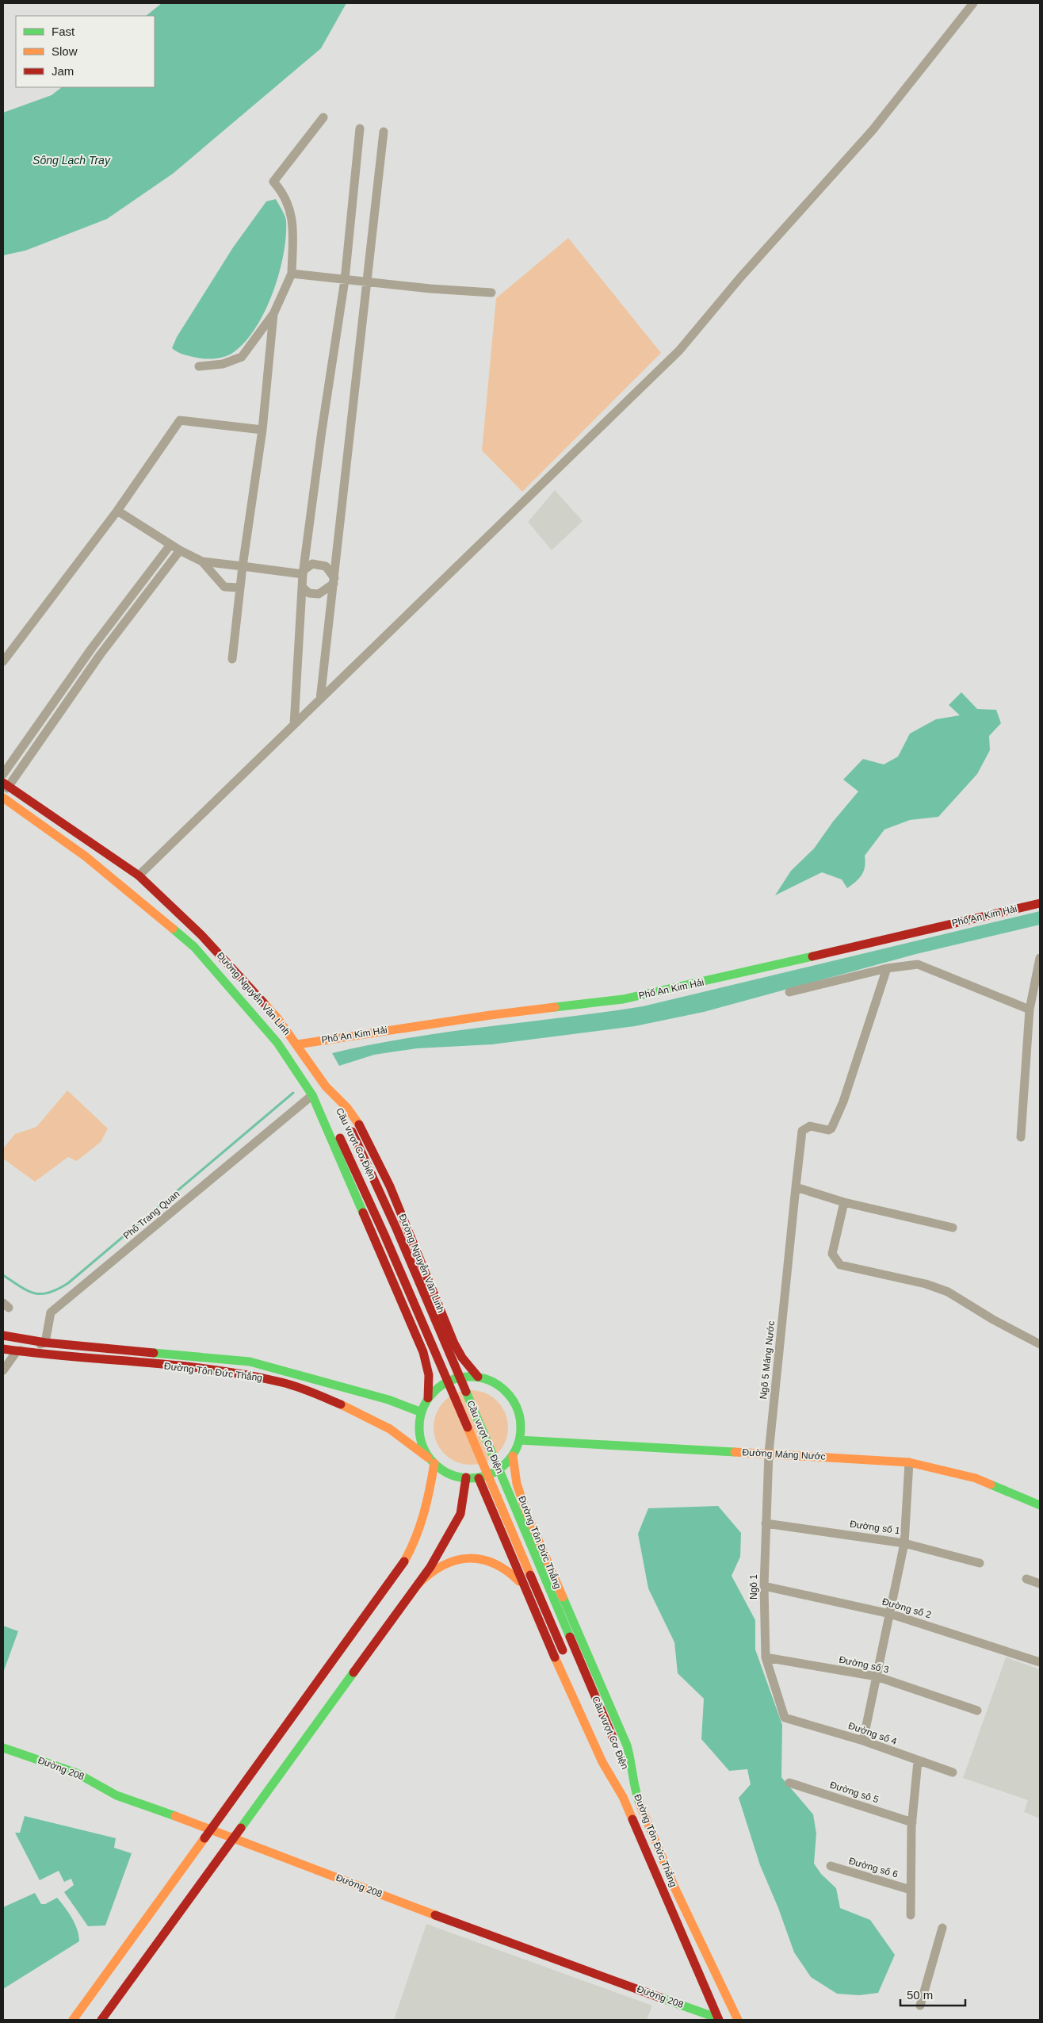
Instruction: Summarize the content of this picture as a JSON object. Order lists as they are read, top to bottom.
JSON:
{
  "streets": {
    "main road": [
      "Phố An Kim Hải",
      "Đường Nguyễn Văn Linh",
      "Cầu vượt Cơ Điện",
      "Đường Tôn Đức Thắng",
      "Đường Máng Nước",
      "Đường 208"
    ],
    "street": [
      "Phố Trang Quan",
      "Ngõ 5 Máng Nước",
      "Đường số 1",
      "Ngõ 1",
      "Đường số 2",
      "Đường số 3",
      "Đường số 4",
      "Đường sô 5",
      "Đường số 6"
    ]
  },
  "crossings": [
    ["Phố An Kim Hải", "Đường Nguyễn Văn Linh"],
    ["Đường Nguyễn Văn Linh", "Cầu vượt Cơ Điện"],
    ["Đường Nguyễn Văn Linh", "Phố Trang Quan"],
    ["Đường Nguyễn Văn Linh", "Đường Tôn Đức Thắng"],
    ["Đường Nguyễn Văn Linh", "Đường Máng Nước"],
    ["Cầu vượt Cơ Điện", "Phố Trang Quan"],
    ["Cầu vượt Cơ Điện", "Đường Tôn Đức Thắng"],
    ["Phố Trang Quan", "Đường Tôn Đức Thắng"],
    ["Ngõ 5 Máng Nước", "Đường Máng Nước"],
    ["Ngõ 5 Máng Nước", "Ngõ 1"],
    ["Đường Tôn Đức Thắng", "Đường Máng Nước"],
    ["Đường Tôn Đức Thắng", "Đường 208"],
    ["Đường Máng Nước", "Ngõ 1"],
    ["Đường số 1", "Ngõ 1"],
    ["Ngõ 1", "Đường số 2"],
    ["Ngõ 1", "Đường số 3"],
    ["Ngõ 1", "Đường số 4"]
  ],
  "water": ["Sông Lạch Tray"],
  "legend": ["Fast", "Slow", "Jam"],
  "scale_bar": "50 m"
}
